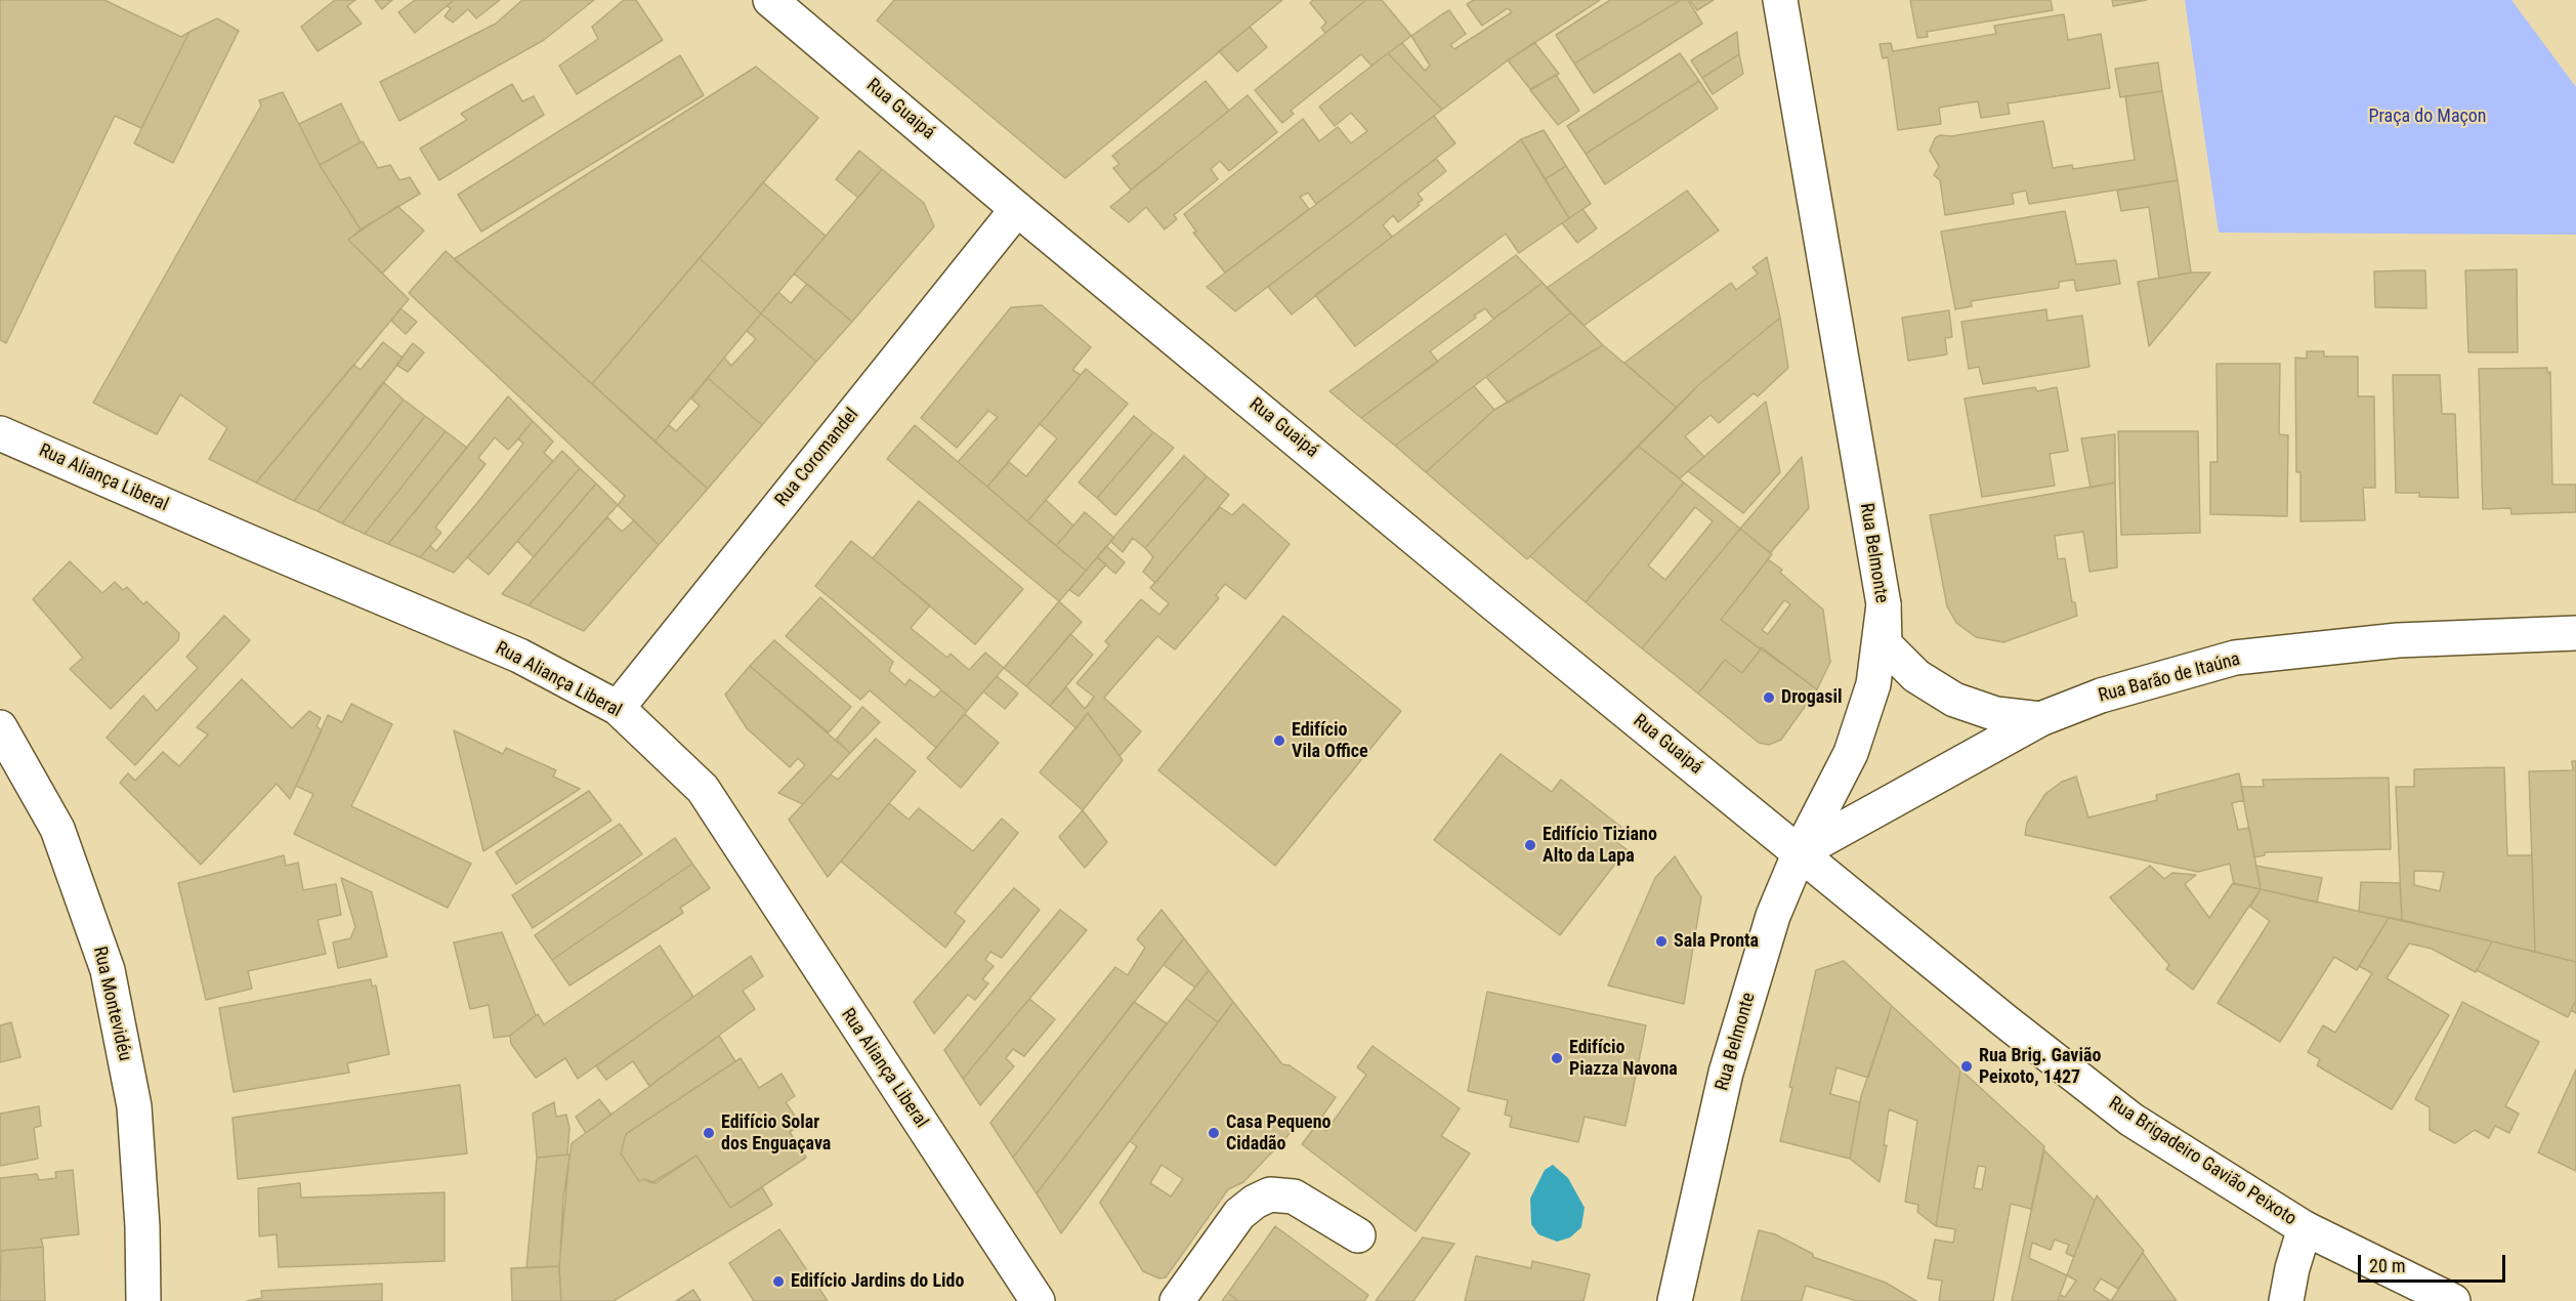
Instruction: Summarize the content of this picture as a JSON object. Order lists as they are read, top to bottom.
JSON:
{
  "streets": {
    "street": [
      "Rua Guaipá",
      "Rua Coromandel",
      "Rua Aliança Liberal",
      "Rua Belmonte",
      "Rua Barão de Itaúna",
      "Rua Montevidéu",
      "Rua Brigadeiro Gavião Peixoto"
    ]
  },
  "crossings": [
    ["Rua Guaipá", "Rua Coromandel"],
    ["Rua Guaipá", "Rua Belmonte"],
    ["Rua Guaipá", "Rua Barão de Itaúna"],
    ["Rua Guaipá", "Rua Brigadeiro Gavião Peixoto"],
    ["Rua Coromandel", "Rua Aliança Liberal"],
    ["Rua Belmonte", "Rua Barão de Itaúna"],
    ["Rua Belmonte", "Rua Brigadeiro Gavião Peixoto"],
    ["Rua Barão de Itaúna", "Rua Brigadeiro Gavião Peixoto"]
  ],
  "parks": ["Praça do Maçon"],
  "places": [
    "Drogasil",
    "Edifício Vila Office",
    "Edifício Tiziano Alto da Lapa",
    "Sala Pronta",
    "Edifício Piazza Navona",
    "Rua Brig. Gavião Peixoto, 1427",
    "Edifício Solar dos Enguaçava",
    "Casa Pequeno Cidadão",
    "Edifício Jardins do Lido"
  ],
  "scale_bar": "20 m"
}
